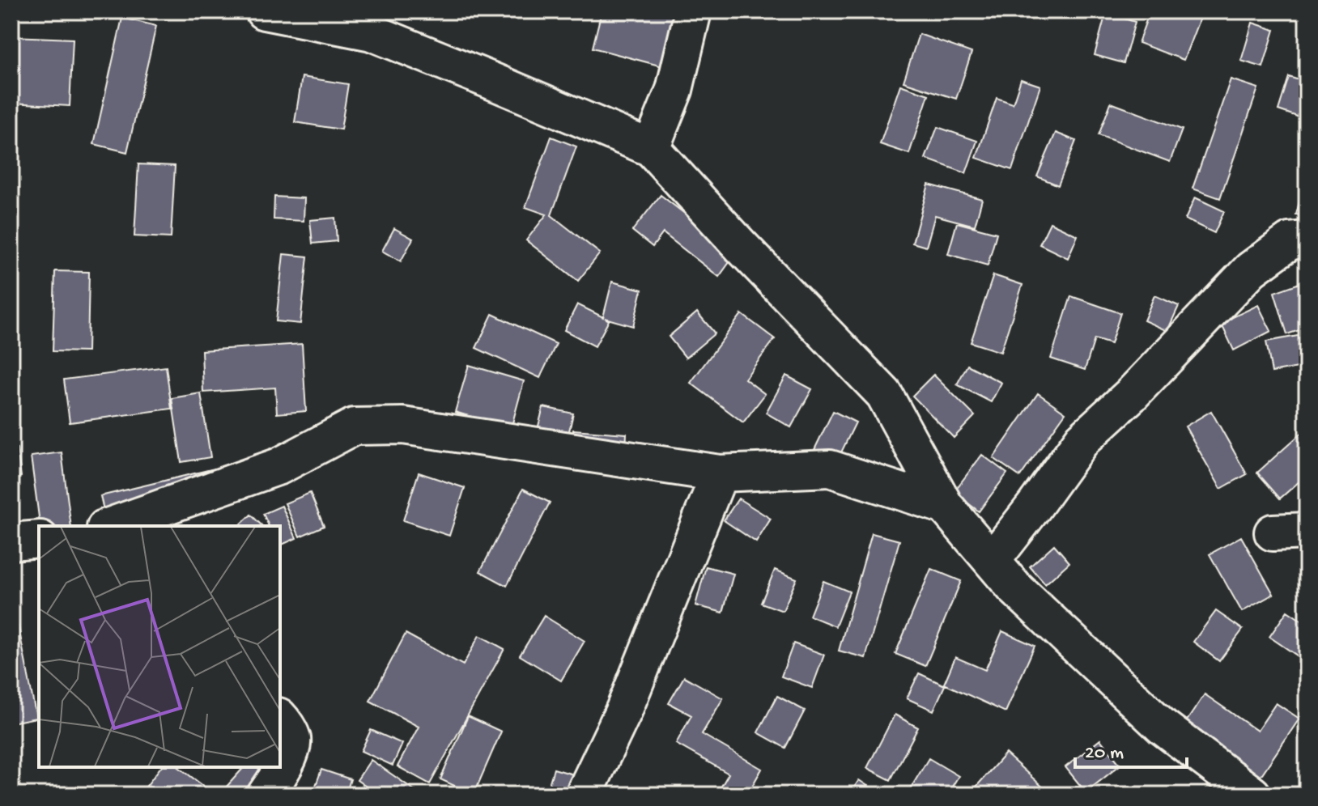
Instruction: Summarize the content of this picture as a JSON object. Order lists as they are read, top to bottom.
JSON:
{
  "scale_bar": "20 m"
}
